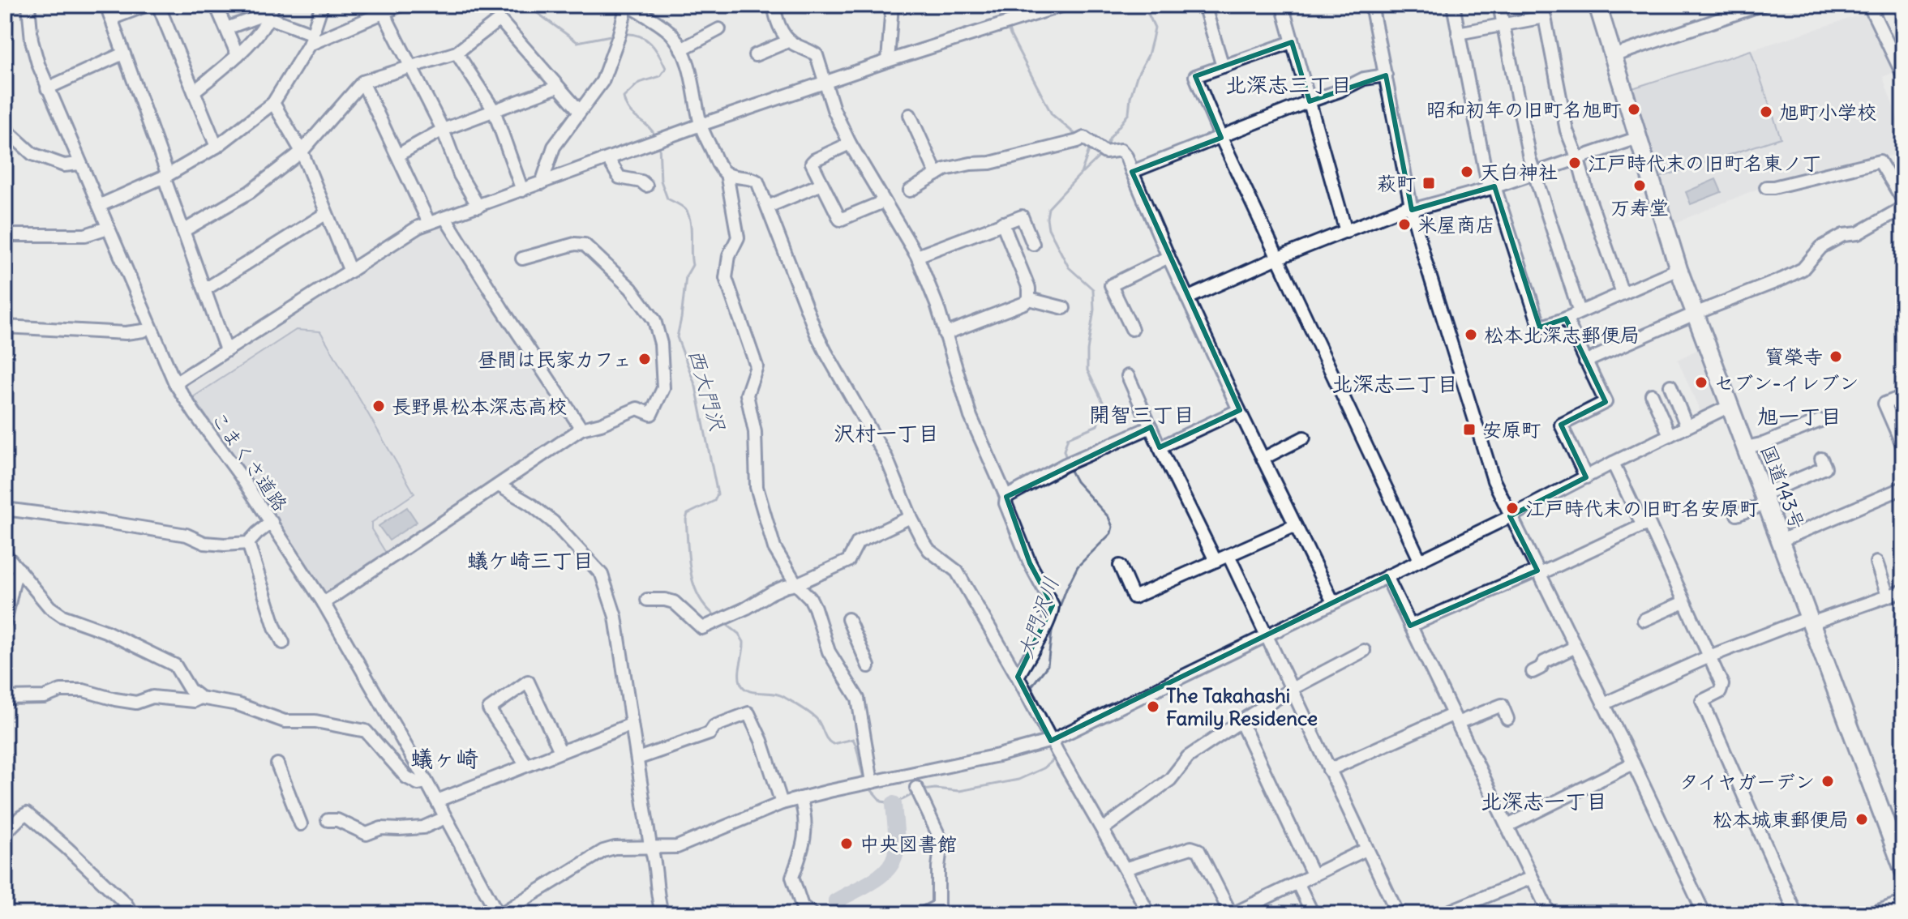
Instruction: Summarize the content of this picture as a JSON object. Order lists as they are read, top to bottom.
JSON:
{
  "streets": {
    "highway": ["国道143号"],
    "street": ["こまくさ道路"]
  },
  "districts": [
    "北深志三丁目",
    "北深志二丁目",
    "開智三丁目",
    "旭一丁目",
    "沢村一丁目",
    "蟻ケ崎三丁目",
    "蟻ヶ崎",
    "北深志一丁目"
  ],
  "water": ["西大門沢", "大門沢川"],
  "places": {
    "other": [
      "昭和初年の旧町名旭町",
      "旭町小学校",
      "江戸時代末の旧町名東ノ丁",
      "天白神社",
      "万寿堂",
      "米屋商店",
      "松本北深志郵便局",
      "寳榮寺",
      "昼間は民家カフェ",
      "セブン-イレブン",
      "長野県松本深志高校",
      "江戸時代末の旧町名安原町",
      "The Takahashi Family Residence",
      "タイヤガーデン",
      "松本城東郵便局",
      "中央図書館"
    ],
    "transit": ["萩町", "安原町"]
  }
}
